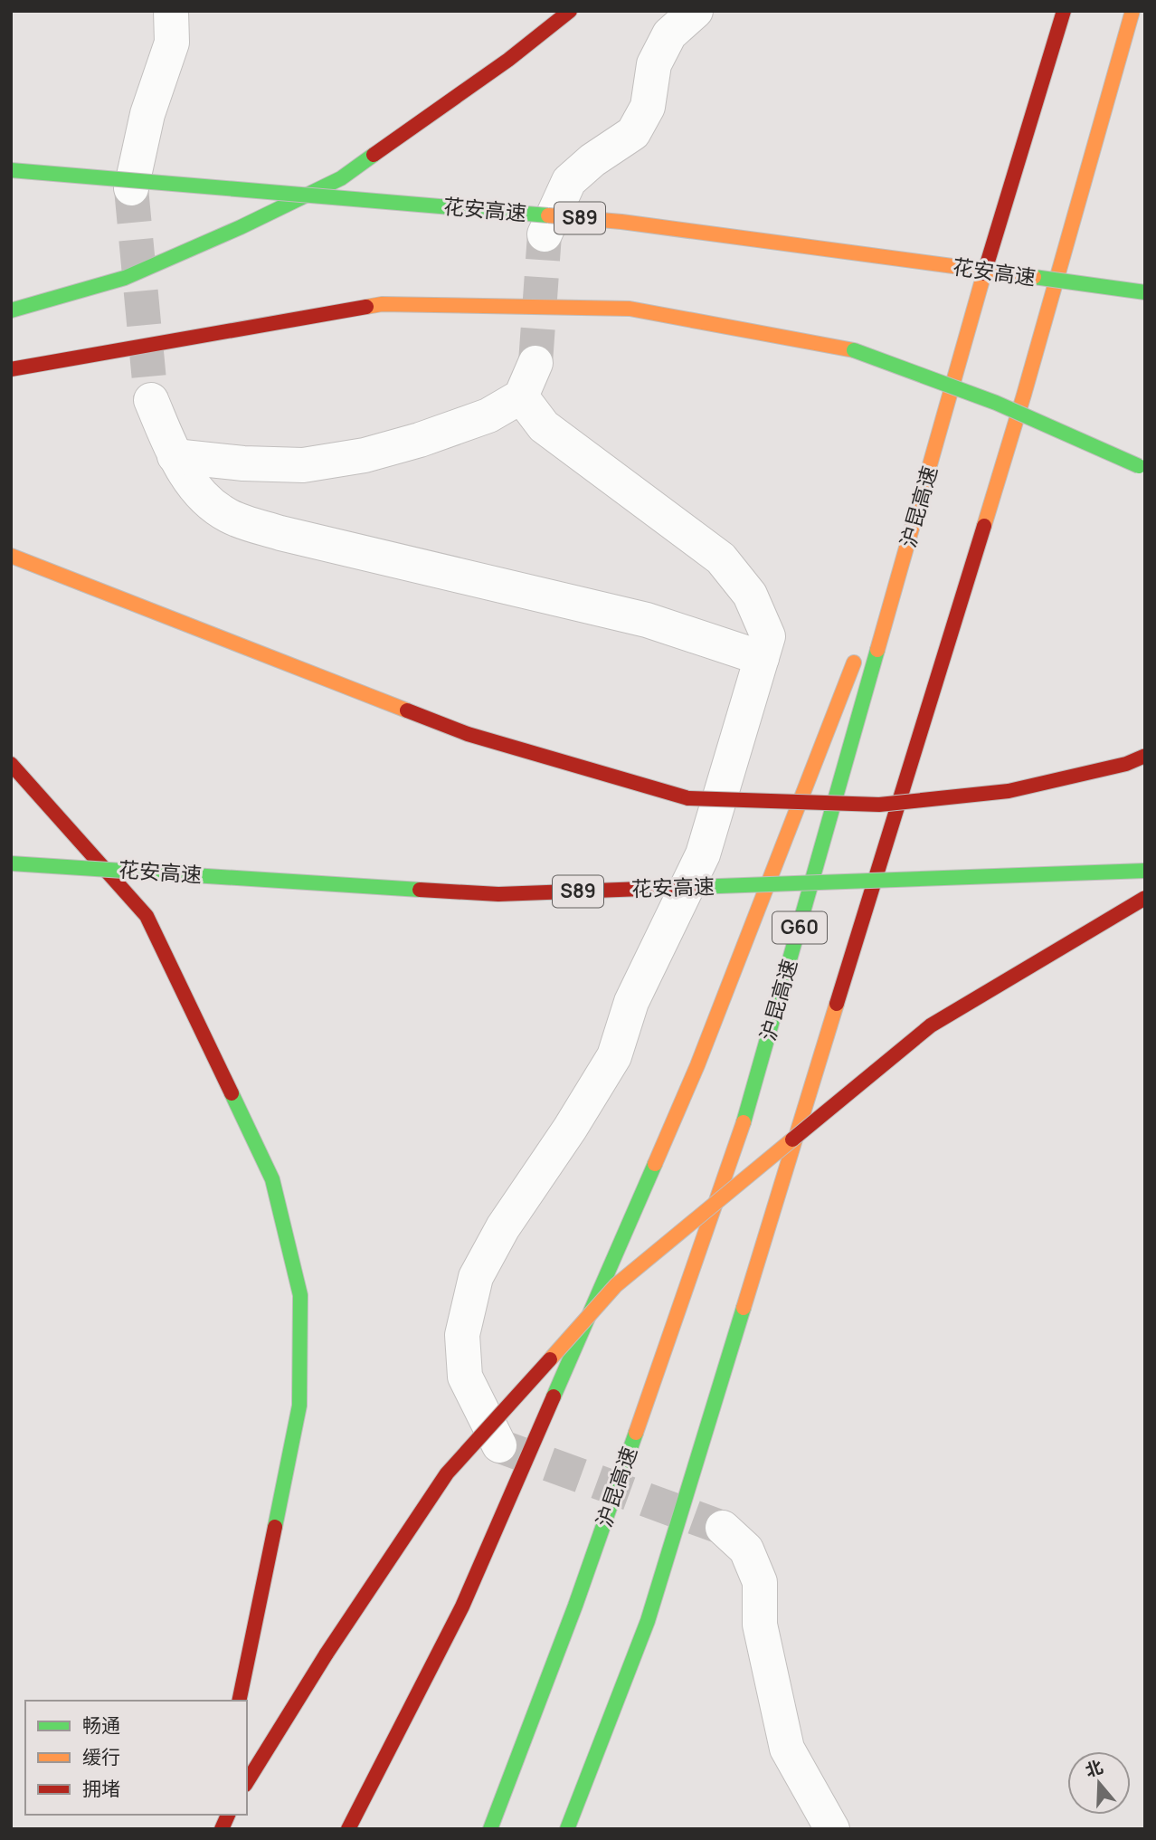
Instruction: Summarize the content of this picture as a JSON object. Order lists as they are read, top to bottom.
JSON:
{
  "streets": {
    "highway": [
      "花安高速",
      "S89",
      "沪昆高速",
      "G60"
    ]
  },
  "legend": ["畅通", "缓行", "拥堵"],
  "north": "top"
}
